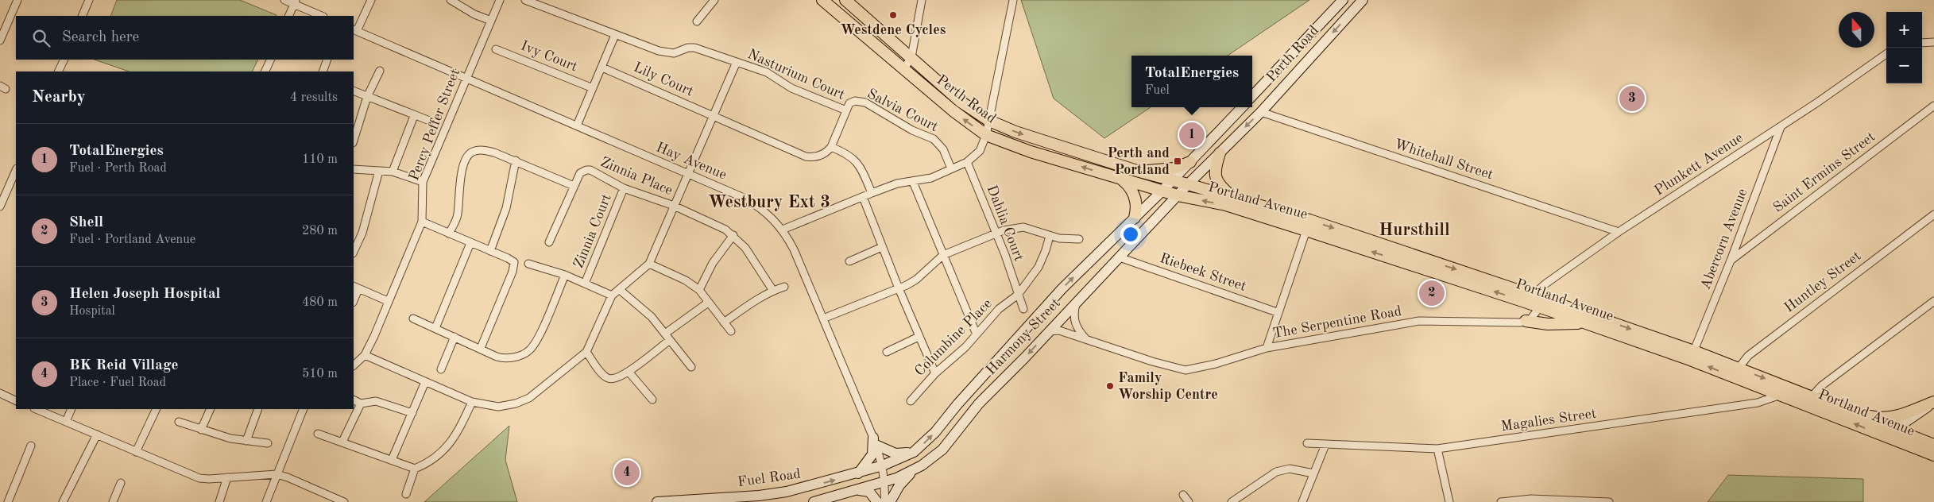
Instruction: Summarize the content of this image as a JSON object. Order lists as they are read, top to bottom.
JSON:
{
  "streets": {
    "main road": [
      "Perth Road",
      "Portland Avenue",
      "Harmony Street",
      "Fuel Road"
    ],
    "street": [
      "Ivy Court",
      "Nasturium Court",
      "Lily Court",
      "Salvia Court",
      "Percy Peffer Street",
      "Whitehall Street",
      "Hay Avenue",
      "Plunkett Avenue",
      "Saint Ermins Street",
      "Zinnia Place",
      "Dahlia Court",
      "Zinnia Court",
      "Abercorn Avenue",
      "Riebeek Street",
      "Huntley Street",
      "The Serpentine Road",
      "Columbine Place",
      "Magalies Street"
    ]
  },
  "crossings": [
    ["Perth Road", "Whitehall Street"],
    ["Perth Road", "Portland Avenue"],
    ["Perth Road", "Harmony Street"],
    ["Nasturium Court", "Salvia Court"],
    ["Lily Court", "Salvia Court"],
    ["Percy Peffer Street", "Hay Avenue"],
    ["Whitehall Street", "Plunkett Avenue"],
    ["Hay Avenue", "Harmony Street"],
    ["Hay Avenue", "Fuel Road"],
    ["Plunkett Avenue", "Portland Avenue"],
    ["Plunkett Avenue", "Abercorn Avenue"],
    ["Saint Ermins Street", "Abercorn Avenue"],
    ["Zinnia Place", "Zinnia Court"],
    ["Portland Avenue", "Abercorn Avenue"],
    ["Portland Avenue", "Huntley Street"],
    ["Portland Avenue", "Harmony Street"],
    ["Portland Avenue", "Magalies Street"],
    ["Dahlia Court", "Columbine Place"],
    ["Riebeek Street", "Harmony Street"],
    ["The Serpentine Road", "Harmony Street"],
    ["Harmony Street", "Fuel Road"]
  ],
  "one_way": ["Fuel Road"],
  "districts": ["Westbury Ext 3", "Hursthill"],
  "places": {
    "other": ["Westdene Cycles", "Family Worship Centre"],
    "transit": ["Perth and Portland"]
  },
  "north": "top",
  "page": {
    "map_buttons": ["+", "−"],
    "search": "Search here",
    "popup": ["TotalEnergies", "Fuel"],
    "heading": ["Nearby", "4 results"],
    "pins": [
      "3",
      "1",
      "2",
      "4"
    ],
    "list": [
      {
        "mark": "1",
        "name": "TotalEnergies",
        "note": "Fuel · Perth Road",
        "value": "110 m"
      },
      {
        "mark": "2",
        "name": "Shell",
        "note": "Fuel · Portland Avenue",
        "value": "280 m"
      },
      {
        "mark": "3",
        "name": "Helen Joseph Hospital",
        "note": "Hospital",
        "value": "480 m"
      },
      {
        "mark": "4",
        "name": "BK Reid Village",
        "note": "Place · Fuel Road",
        "value": "510 m"
      }
    ]
  }
}
